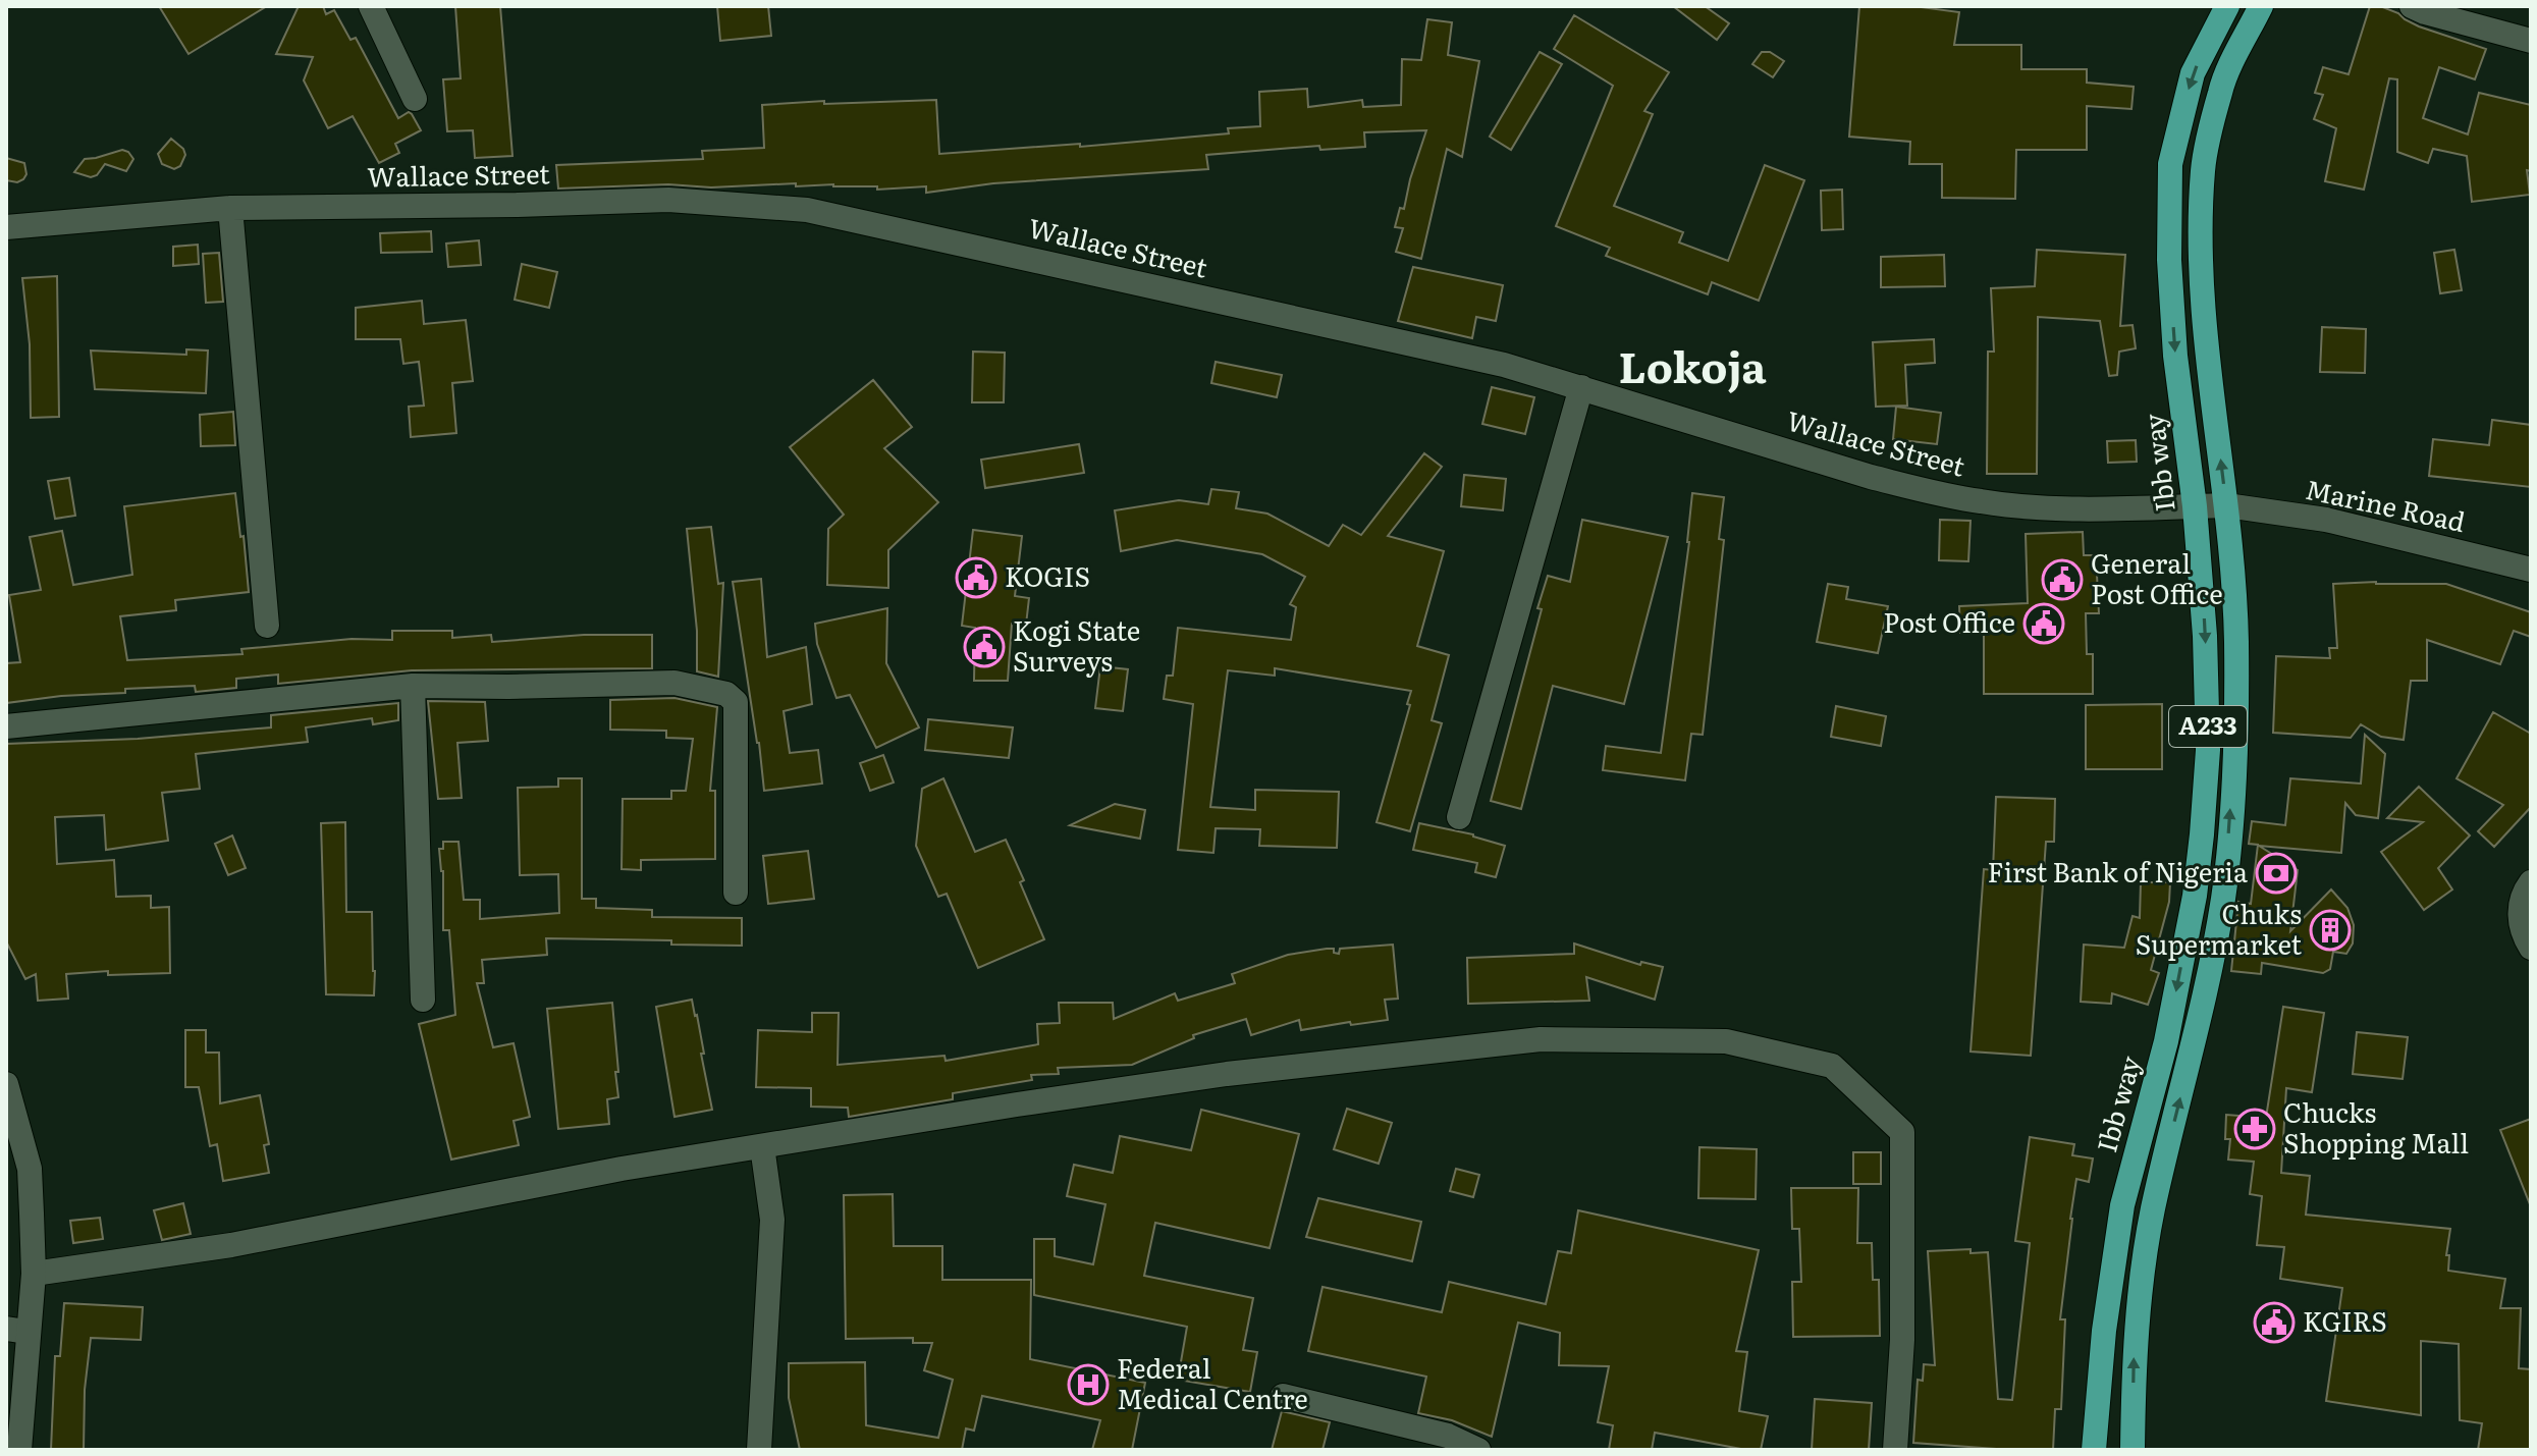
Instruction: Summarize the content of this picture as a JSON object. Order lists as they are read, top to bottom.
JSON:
{
  "streets": {
    "highway": ["Ibb way", "A233"],
    "street": ["Wallace Street", "Marine Road"]
  },
  "crossings": [
    ["Wallace Street", "Ibb way"],
    ["Wallace Street", "Marine Road"],
    ["Wallace Street", "A233"],
    ["Marine Road", "A233"]
  ],
  "districts": ["Lokoja"],
  "places": {
    "public building": [
      "KOGIS",
      "General Post Office",
      "Post Office",
      "Kogi State Surveys",
      "KGIRS"
    ],
    "bank": ["First Bank of Nigeria"],
    "building": ["Chuks Supermarket"],
    "pharmacy": ["Chucks Shopping Mall"],
    "hospital": ["Federal Medical Centre"]
  }
}
